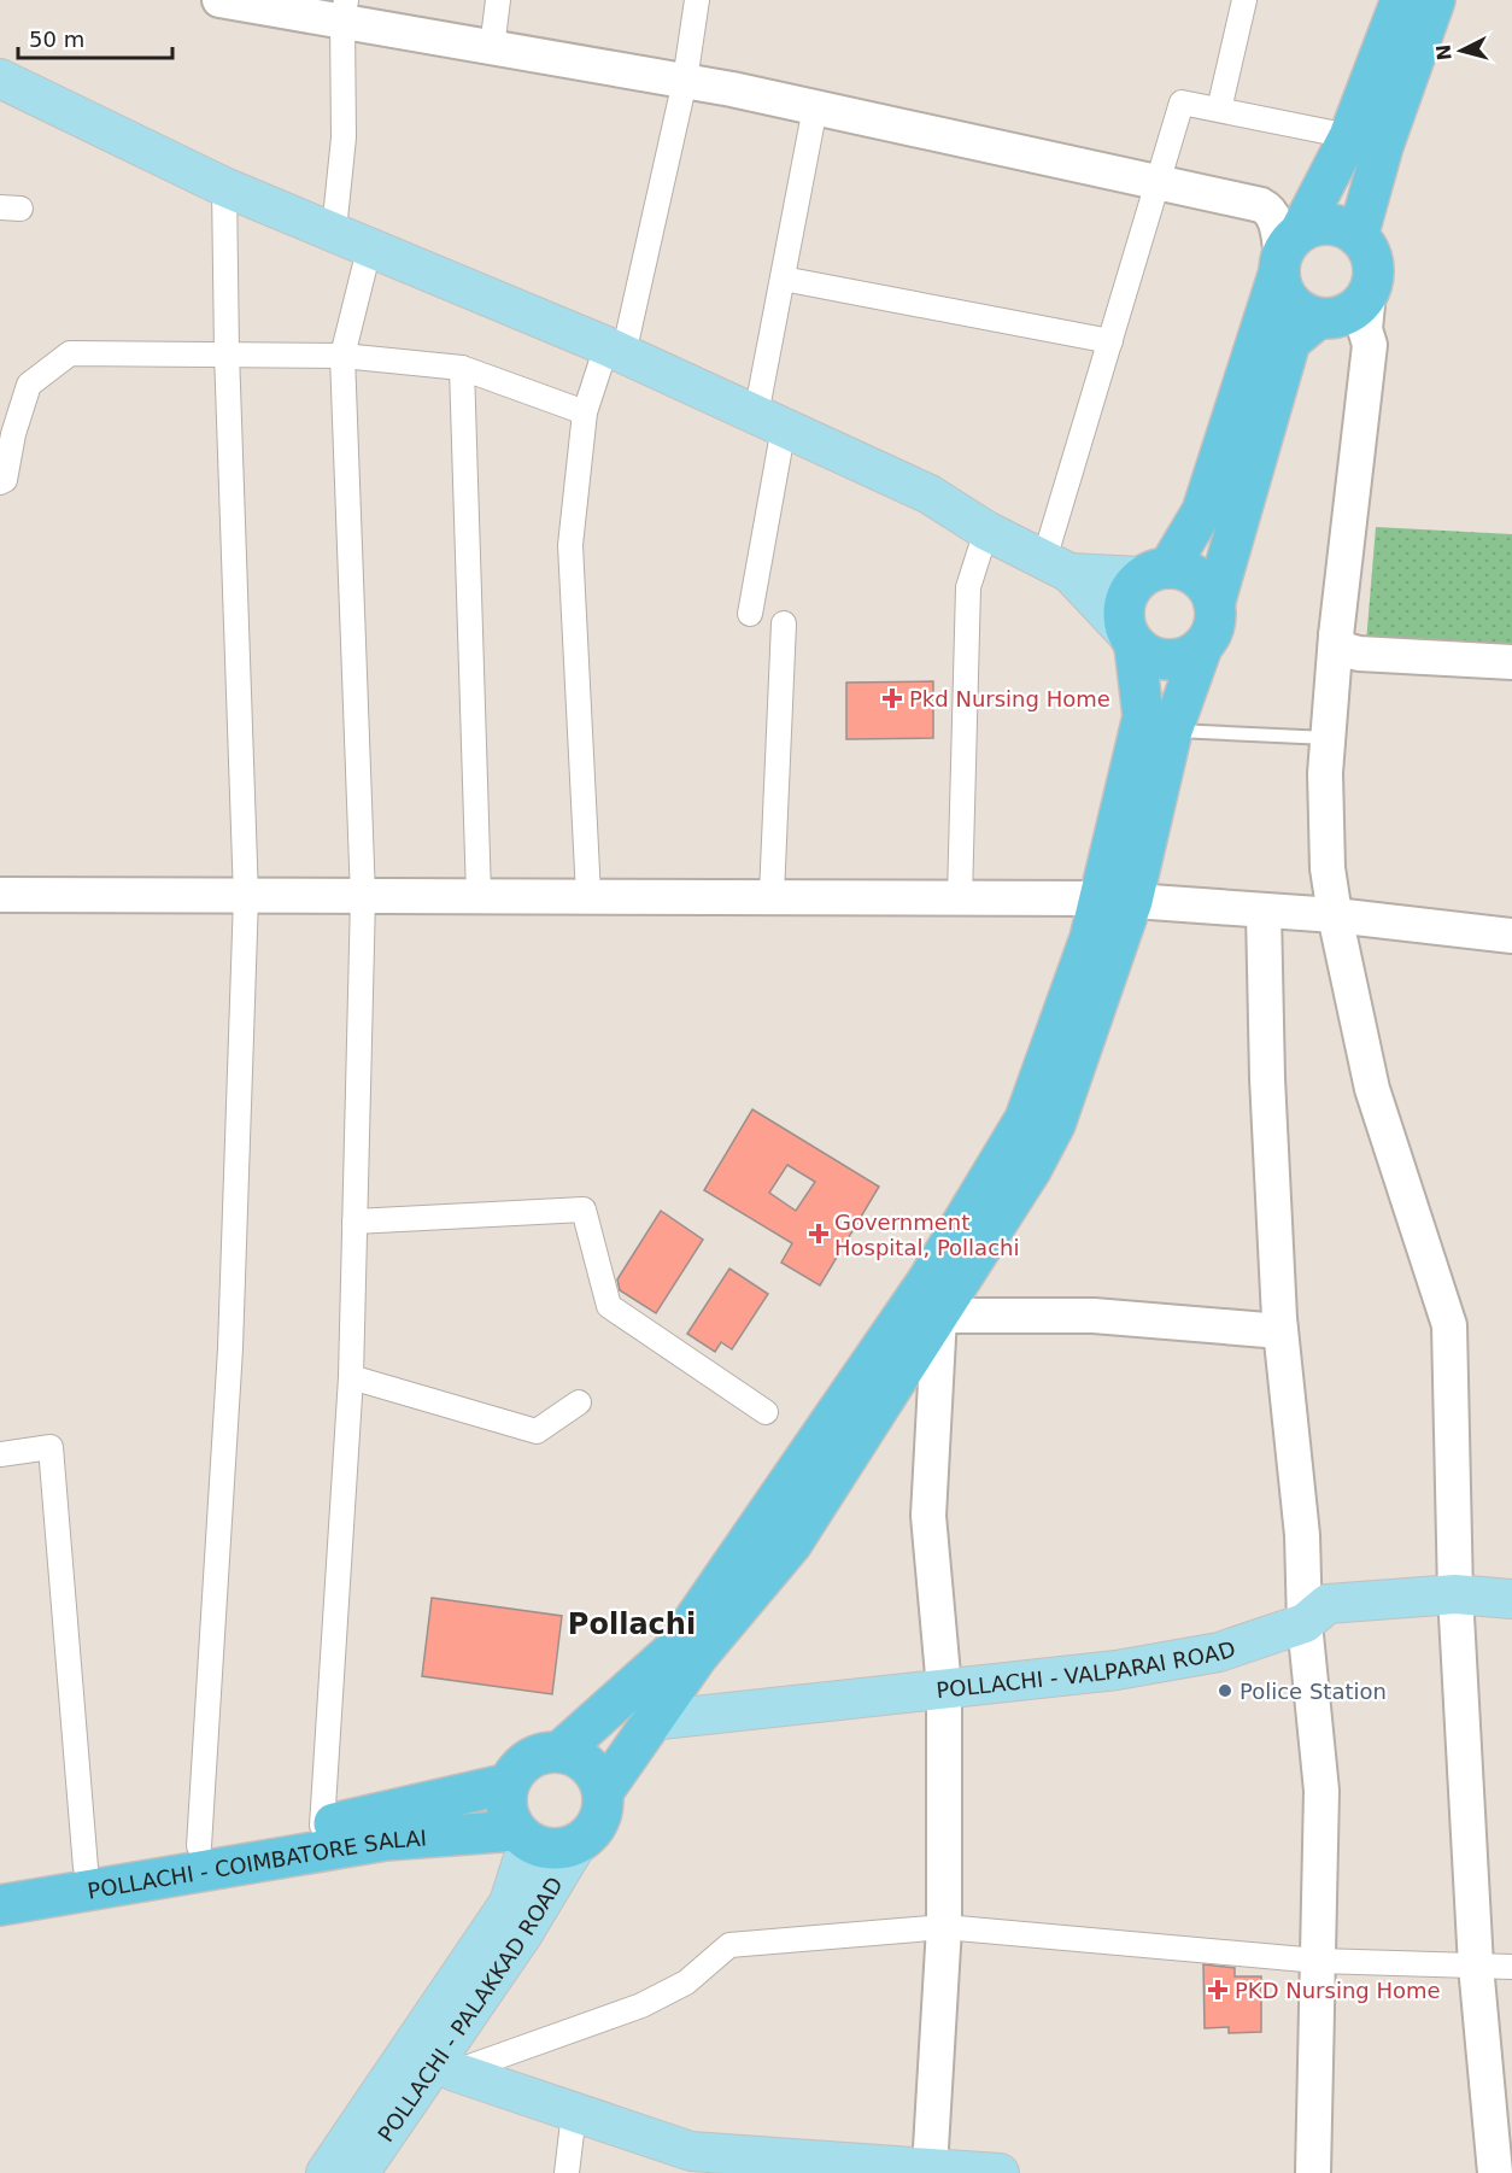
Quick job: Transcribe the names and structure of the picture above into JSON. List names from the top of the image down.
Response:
{
  "streets": {
    "highway": ["POLLACHI - COIMBATORE SALAI"],
    "main road": ["POLLACHI - VALPARAI ROAD", "POLLACHI - PALAKKAD ROAD"]
  },
  "crossings": [
    ["POLLACHI - COIMBATORE SALAI", "POLLACHI - PALAKKAD ROAD"]
  ],
  "districts": ["Pollachi"],
  "places": {
    "health": ["Pkd Nursing Home", "Government Hospital, Pollachi", "PKD Nursing Home"],
    "other": ["Police Station"]
  },
  "scale_bar": "50 m",
  "north": "left"
}
